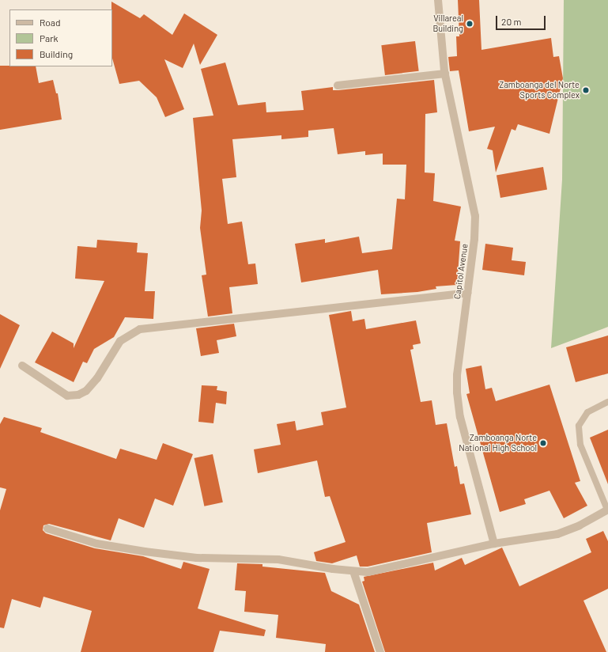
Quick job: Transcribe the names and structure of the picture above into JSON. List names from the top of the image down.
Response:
{
  "streets": {
    "street": ["Capitol Avenue"]
  },
  "places": ["Villareal Building", "Zamboanga del Norte Sports Complex", "Zamboanga Norte National High School"],
  "legend": ["Road", "Park", "Building"],
  "scale_bar": "20 m"
}
